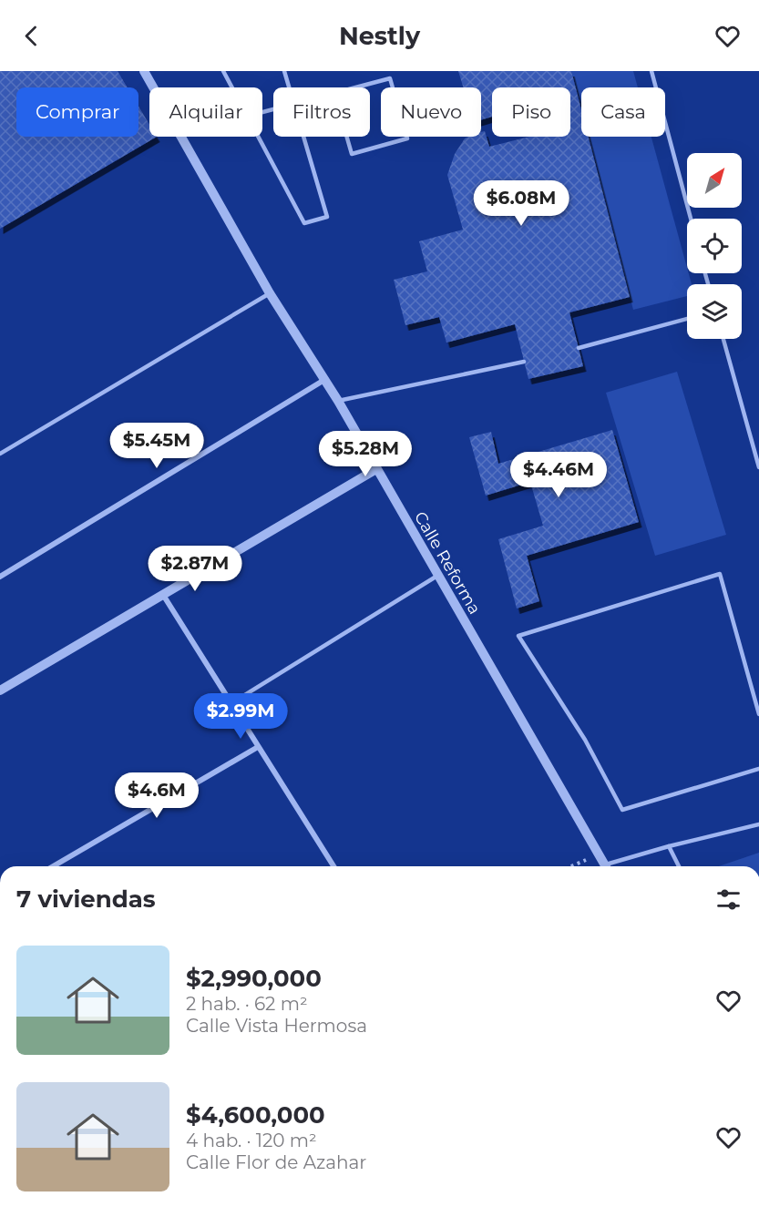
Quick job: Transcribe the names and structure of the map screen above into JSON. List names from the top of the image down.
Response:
{
  "streets": {
    "street": ["Calle Reforma"]
  },
  "north": "top right",
  "page": {
    "header": "Nestly",
    "chip": [
      "Comprar",
      "Alquilar",
      "Filtros",
      "Nuevo",
      "Piso",
      "Casa"
    ],
    "price": [
      "$6.08M",
      "$5.45M",
      "$5.28M",
      "$4.46M",
      "$2.87M",
      "$2.99M",
      "$4.6M"
    ],
    "heading": "7 viviendas",
    "list": [
      {
        "name": "$2,990,000",
        "note": "2 hab. · 62 m² · Calle Vista Hermosa"
      },
      {
        "name": "$4,600,000",
        "note": "4 hab. · 120 m² · Calle Flor de Azahar"
      }
    ]
  }
}
